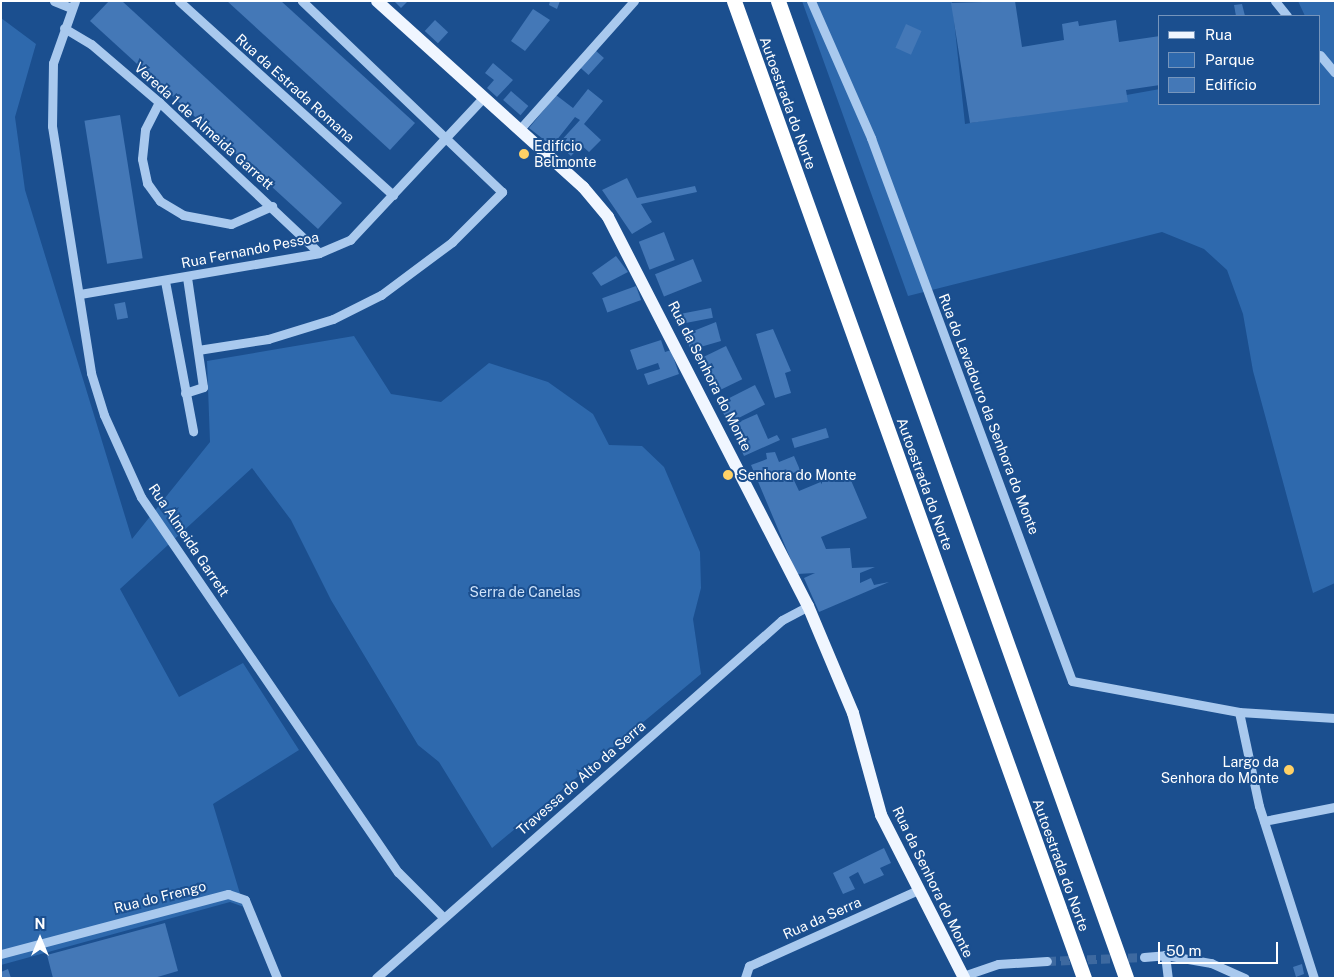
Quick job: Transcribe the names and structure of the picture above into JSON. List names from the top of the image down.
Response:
{
  "streets": {
    "highway": ["Autoestrada do Norte"],
    "main road": ["Rua da Senhora do Monte"],
    "street": [
      "Rua da Estrada Romana",
      "Vereda 1 de Almeida Garrett",
      "Rua Fernando Pessoa",
      "Rua do Lavadouro da Senhora do Monte",
      "Rua Almeida Garrett",
      "Travessa do Alto da Serra",
      "Rua do Frengo",
      "Rua da Serra"
    ]
  },
  "crossings": [
    ["Rua da Estrada Romana", "Rua Fernando Pessoa"],
    ["Vereda 1 de Almeida Garrett", "Rua Fernando Pessoa"],
    ["Vereda 1 de Almeida Garrett", "Rua Almeida Garrett"],
    ["Rua Fernando Pessoa", "Rua da Senhora do Monte"],
    ["Rua Fernando Pessoa", "Rua Almeida Garrett"],
    ["Rua da Senhora do Monte", "Travessa do Alto da Serra"],
    ["Rua da Senhora do Monte", "Rua da Serra"],
    ["Rua Almeida Garrett", "Travessa do Alto da Serra"]
  ],
  "parks": ["Serra de Canelas"],
  "places": ["Edifício Belmonte", "Senhora do Monte", "Largo da Senhora do Monte"],
  "legend": ["Rua", "Parque", "Edifício"],
  "scale_bar": "50 m",
  "north": "top"
}
